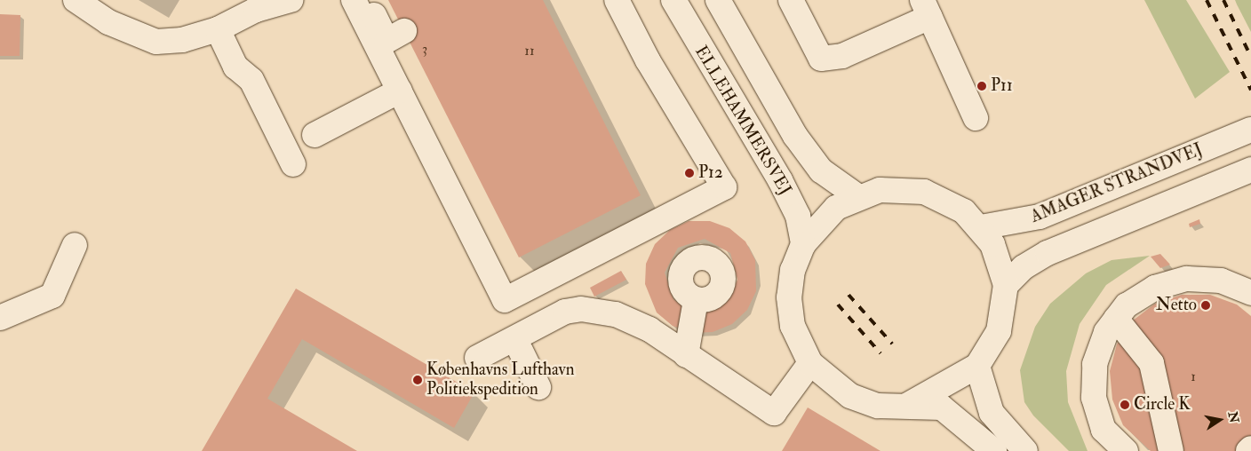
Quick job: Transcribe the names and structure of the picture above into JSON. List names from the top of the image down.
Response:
{
  "streets": {
    "street": ["ELLEHAMMERSVEJ", "AMAGER STRANDVEJ"]
  },
  "places": [
    "P11",
    "P12",
    "Netto",
    "Københavns Lufthavn Politiekspedition",
    "Circle K"
  ],
  "house_numbers": ["3", "11", "1"],
  "north": "right"
}
